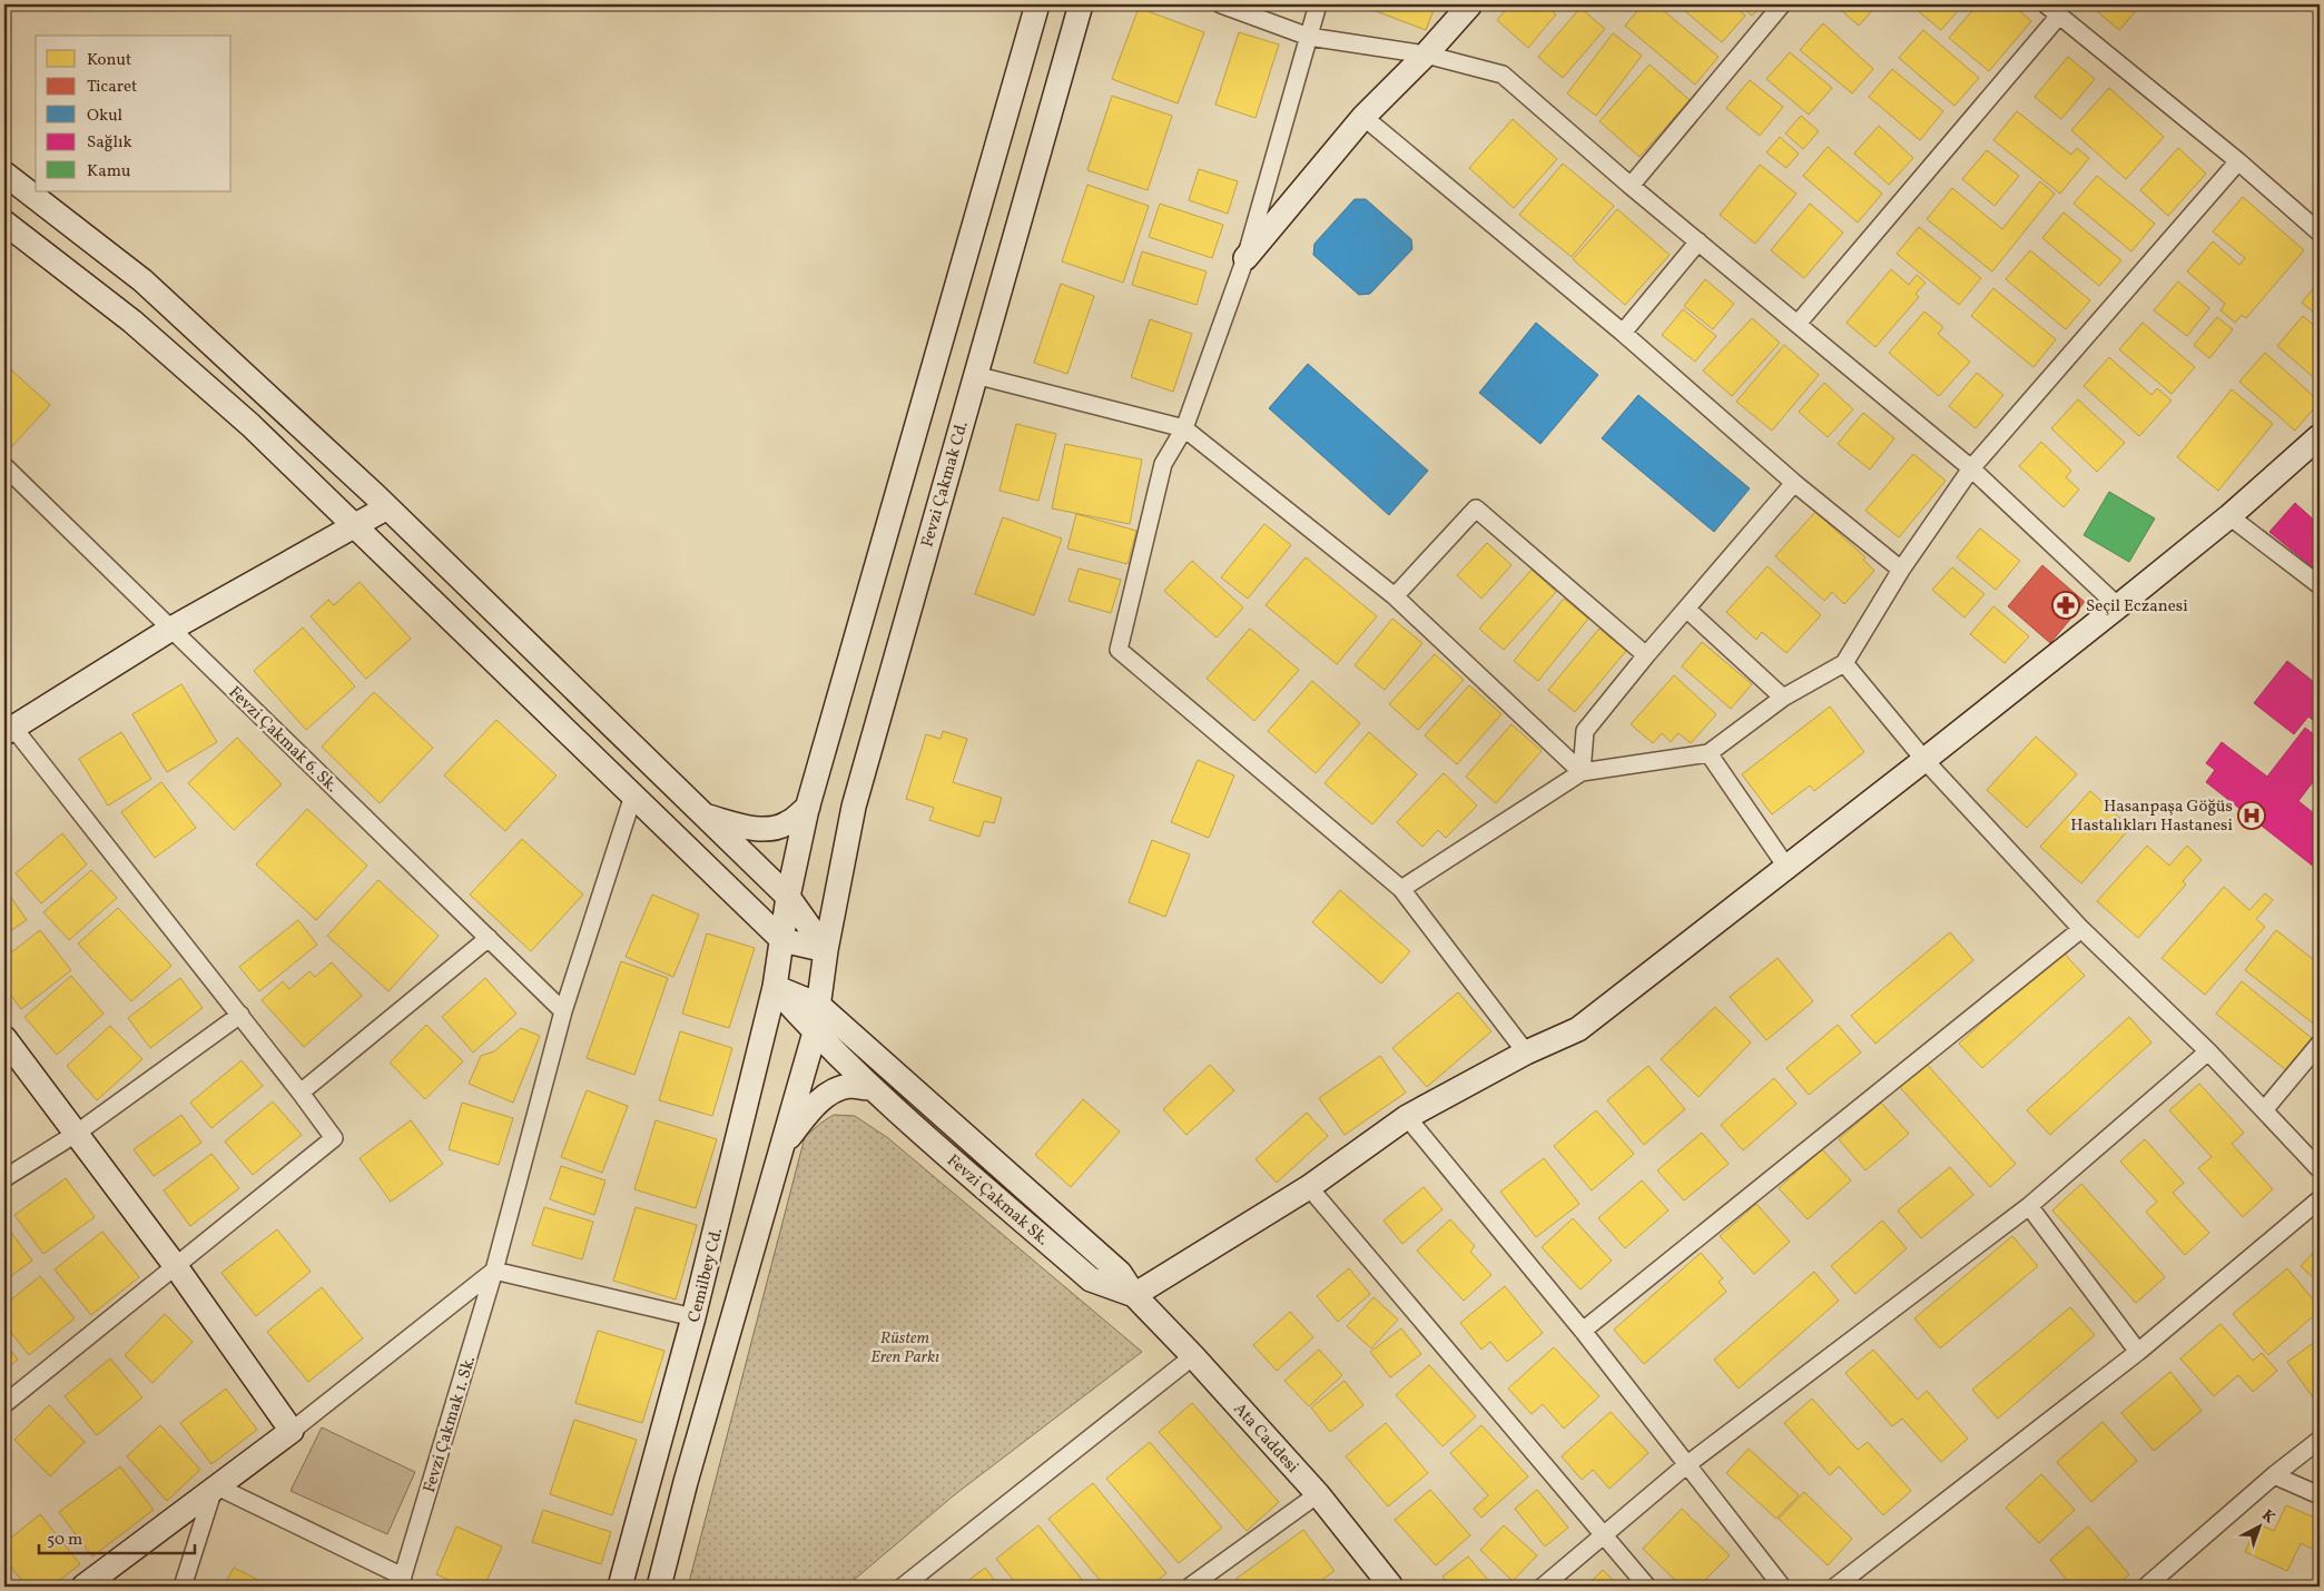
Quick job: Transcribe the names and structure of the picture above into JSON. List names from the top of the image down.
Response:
{
  "streets": {
    "street": [
      "Fevzi Çakmak Cd.",
      "Fevzi Çakmak 6. Sk.",
      "Fevzi Çakmak Sk.",
      "Cemilbey Cd.",
      "Fevzi Çakmak 1. Sk.",
      "Ata Caddesi"
    ]
  },
  "crossings": [
    ["Fevzi Çakmak 6. Sk.", "Fevzi Çakmak 1. Sk."],
    ["Fevzi Çakmak Sk.", "Cemilbey Cd."],
    ["Fevzi Çakmak Sk.", "Ata Caddesi"]
  ],
  "parks": ["Rüstem Eren Parkı"],
  "places": {
    "pharmacy": ["Seçil Eczanesi"],
    "hospital": ["Hasanpaşa Göğüs Hastalıkları Hastanesi"]
  },
  "legend": [
    "Konut",
    "Ticaret",
    "Okul",
    "Sağlık",
    "Kamu"
  ],
  "scale_bar": "50 m",
  "north": "top right"
}
